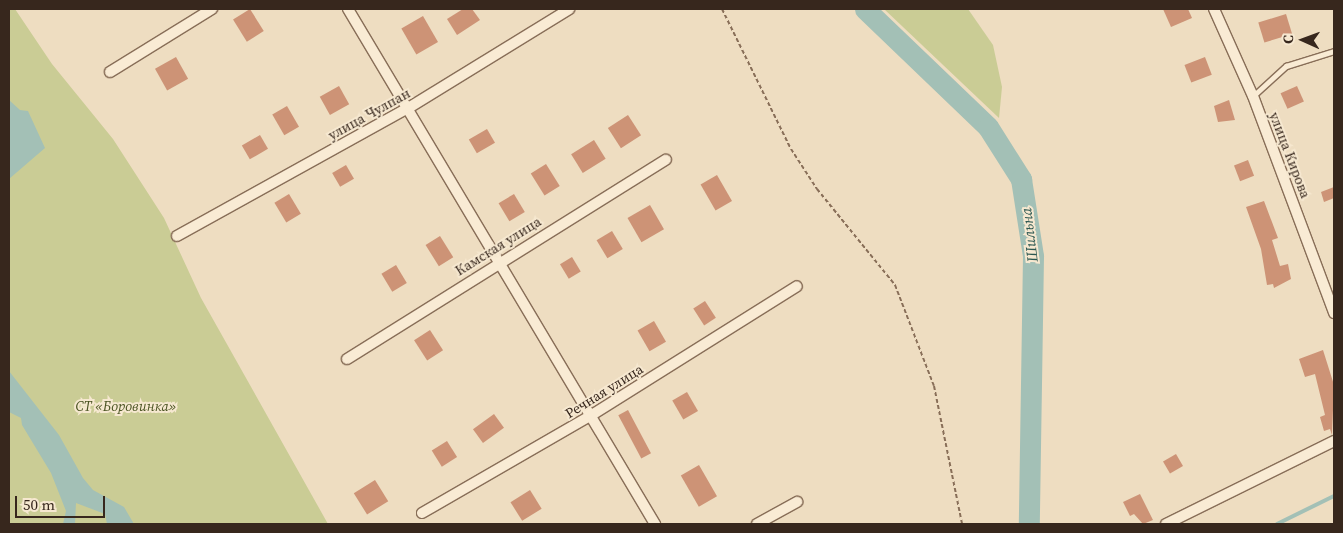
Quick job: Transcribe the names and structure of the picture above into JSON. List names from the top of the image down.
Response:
{
  "streets": {
    "street": [
      "улица Чулпан",
      "улица Кирова",
      "Камская улица",
      "Речная улица"
    ]
  },
  "water": ["Шильна"],
  "parks": ["СТ «Боровинка»"],
  "scale_bar": "50 m",
  "north": "left"
}
